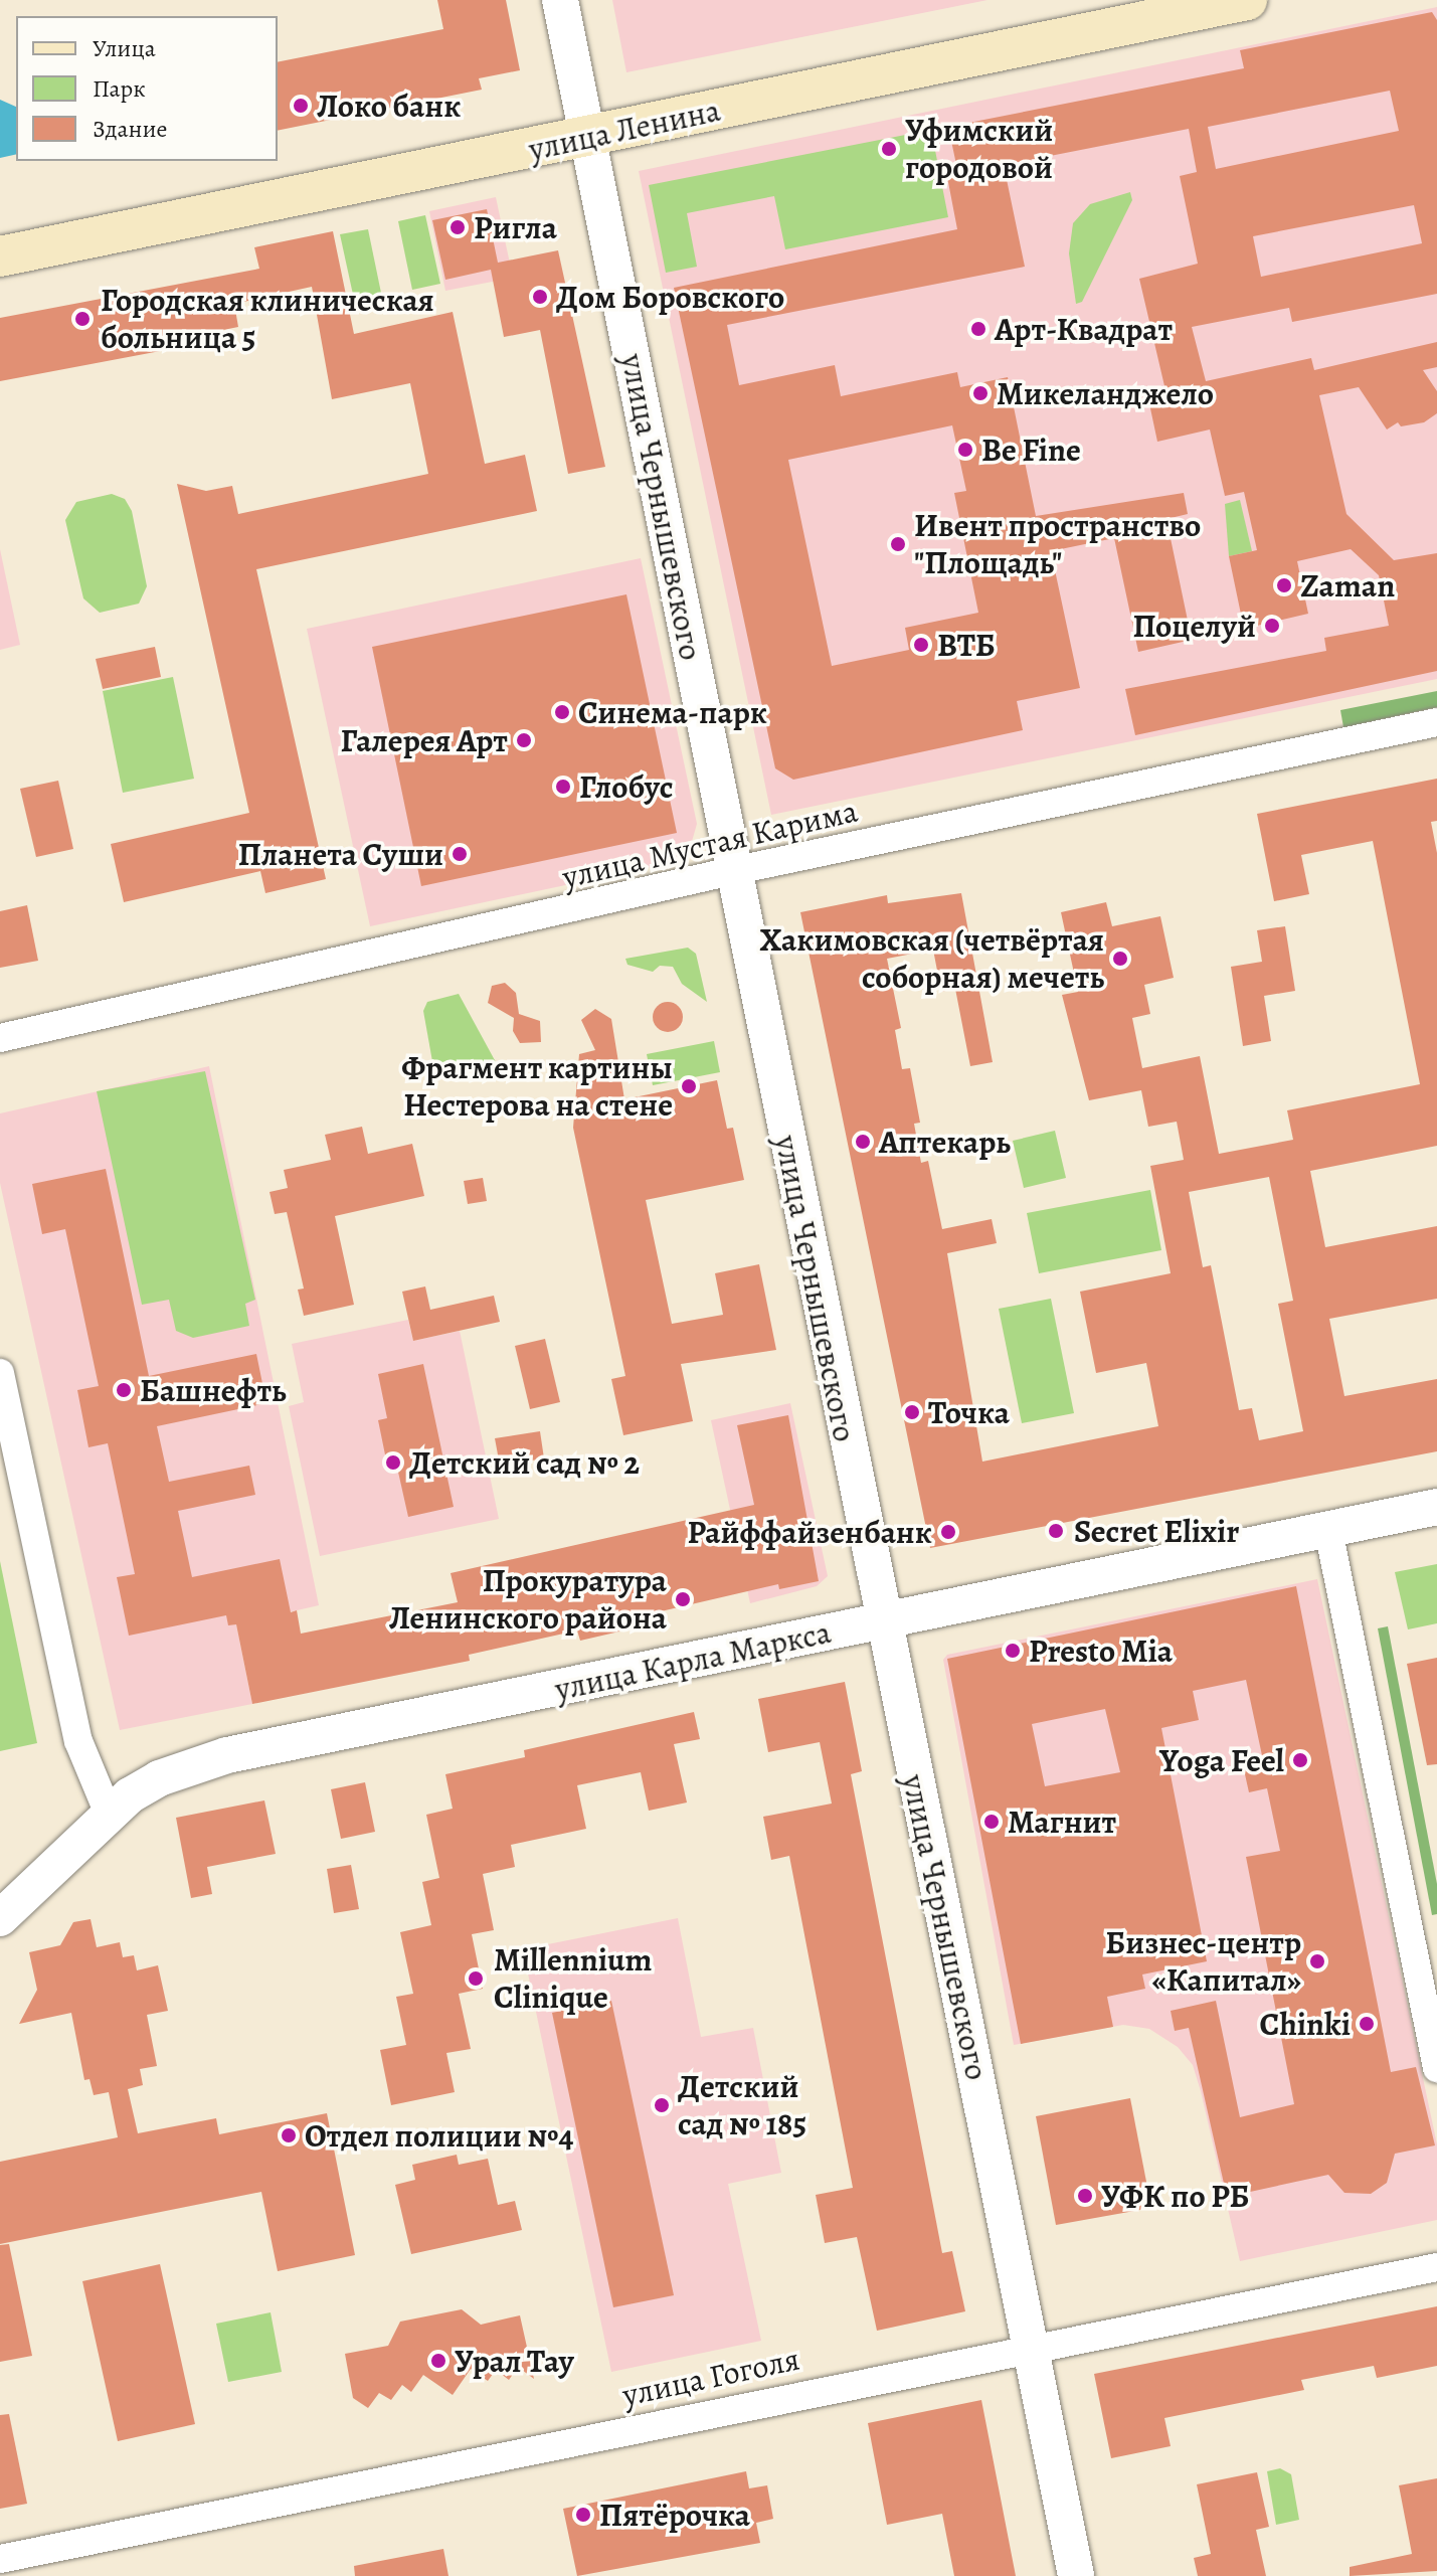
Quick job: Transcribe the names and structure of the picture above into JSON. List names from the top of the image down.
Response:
{
  "streets": {
    "main road": ["улица Ленина"],
    "street": [
      "улица Чернышевского",
      "улица Мустая Карима",
      "улица Карла Маркса",
      "улица Гоголя"
    ]
  },
  "crossings": [
    ["улица Ленина", "улица Чернышевского"],
    ["улица Чернышевского", "улица Мустая Карима"],
    ["улица Чернышевского", "улица Карла Маркса"],
    ["улица Чернышевского", "улица Гоголя"]
  ],
  "places": [
    "Локо банк",
    "Уфимский городовой",
    "Ригла",
    "Дом Боровского",
    "Городская клиническая больница 5",
    "Арт-Квадрат",
    "Микеланджело",
    "Be Fine",
    "Ивент пространство \"Площадь\"",
    "Zaman",
    "Поцелуй",
    "ВТБ",
    "Синема-парк",
    "Галерея Арт",
    "Глобус",
    "Планета Суши",
    "Хакимовская (четвёртая соборная) мечеть",
    "Фрагмент картины Нестерова на стене",
    "Аптекарь",
    "Башнефть",
    "Точка",
    "Детский сад № 2",
    "Secret Elixir",
    "Райффайзенбанк",
    "Прокуратура Ленинского района",
    "Presto Mia",
    "Yoga Feel",
    "Магнит",
    "Бизнес-центр «Капитал»",
    "Millennium Clinique",
    "Chinki",
    "Детский сад № 185",
    "Отдел полиции №4",
    "УФК по РБ",
    "Урал Тау",
    "Пятёрочка"
  ],
  "legend": ["Улица", "Парк", "Здание"]
}
